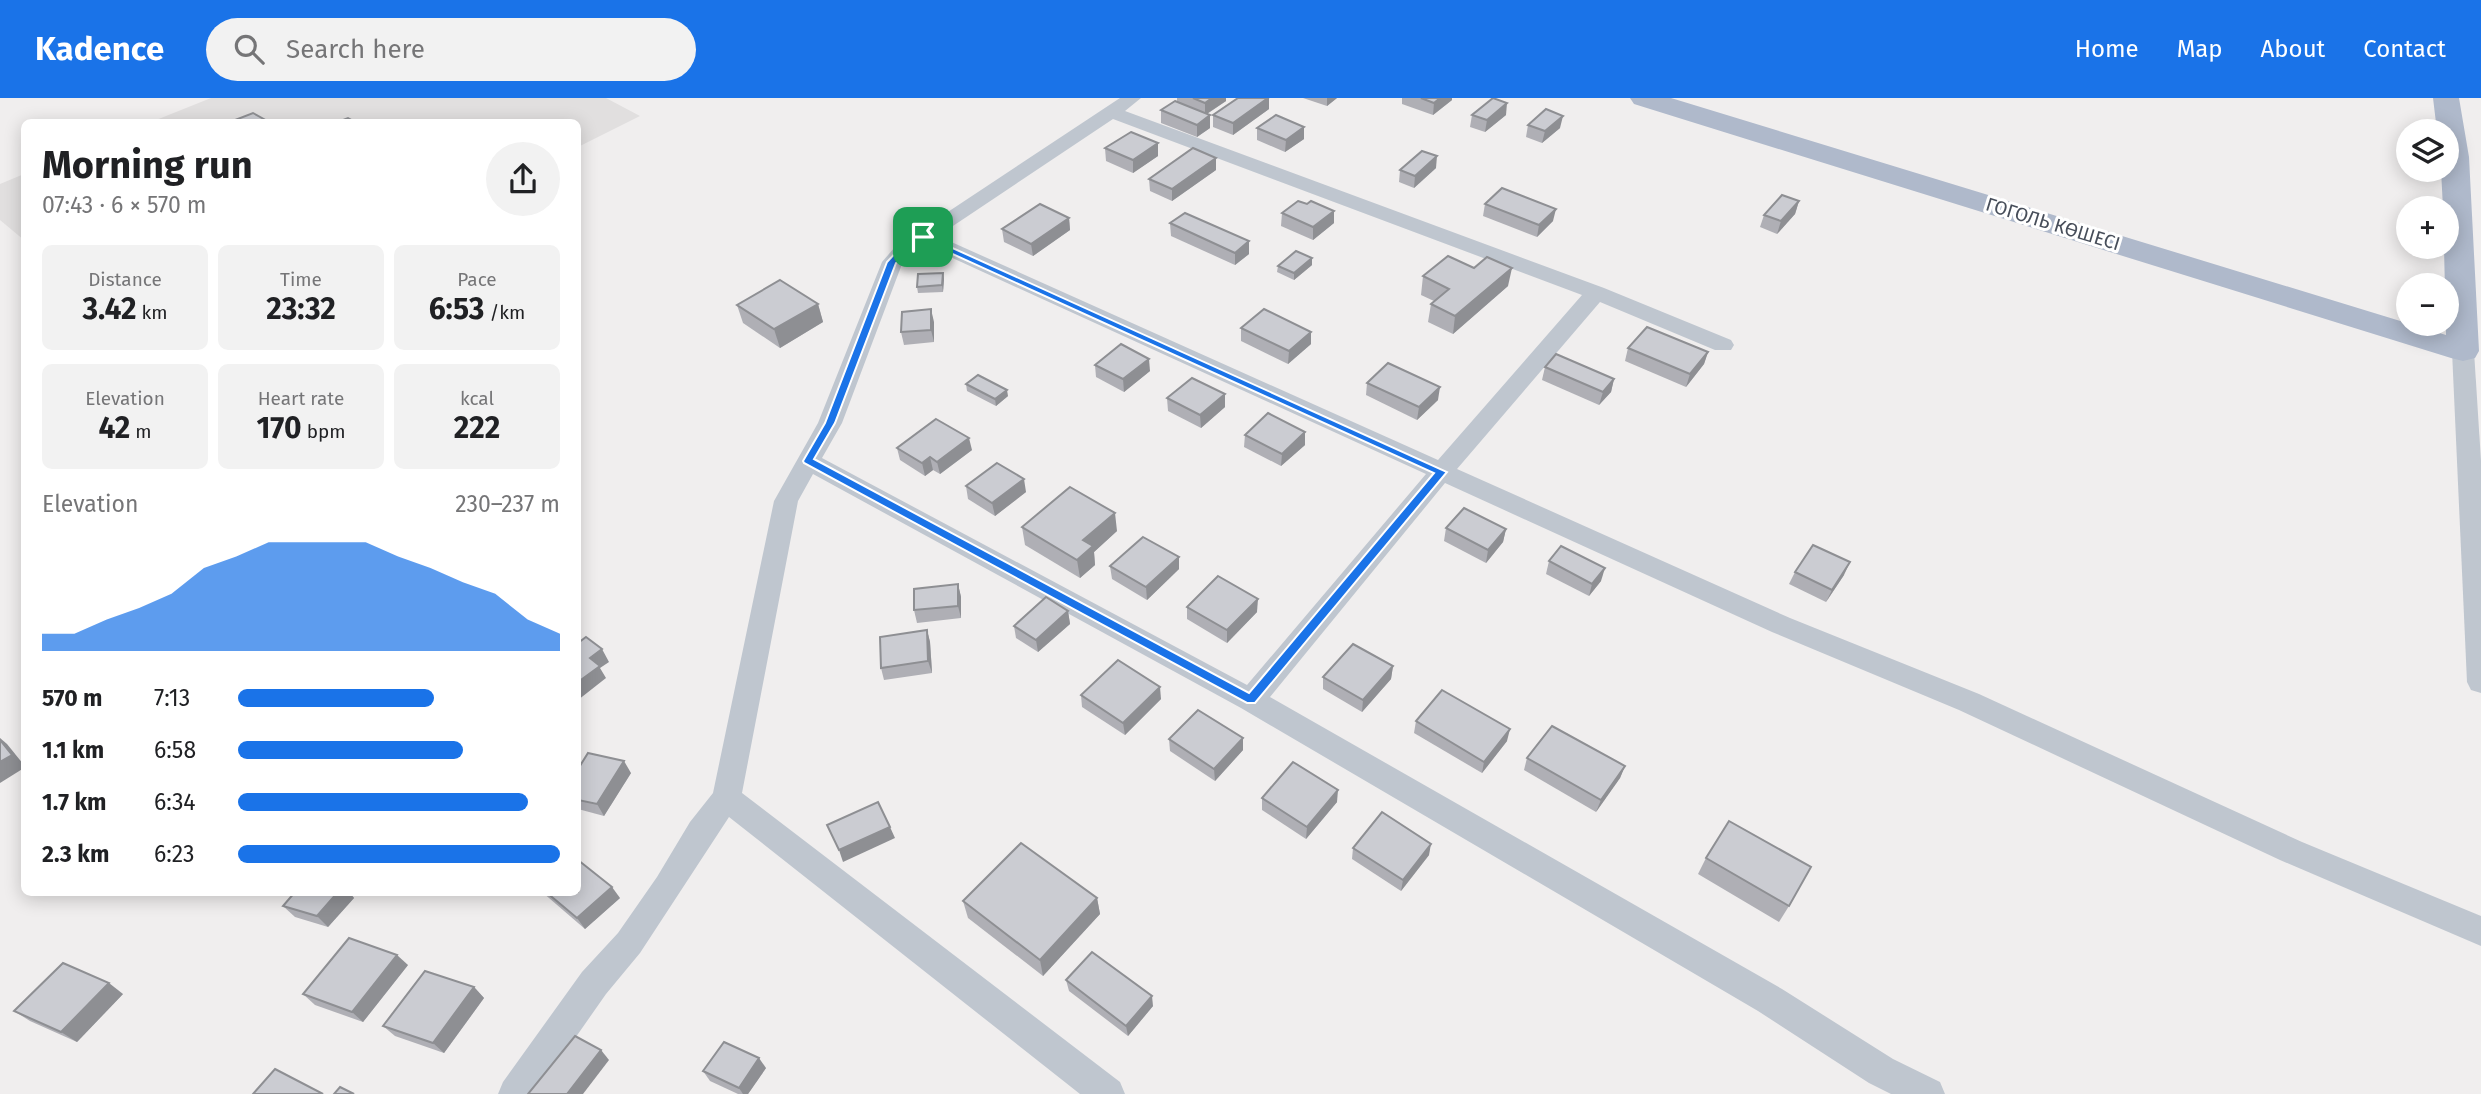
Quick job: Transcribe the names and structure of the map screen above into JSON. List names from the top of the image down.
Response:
{
  "streets": {
    "main road": ["ГОГОЛЬ КӨШЕСІ"]
  },
  "page": {
    "header": "Kadence",
    "search": "Search here",
    "nav": [
      "Home",
      "Map",
      "About",
      "Contact"
    ],
    "map_buttons": ["+", "−"],
    "heading": ["Morning run", "07:43 · 6 × 570 m"],
    "stats": [
      ["Distance", "3.42 km"],
      ["Time", "23:32"],
      ["Pace", "6:53 /km"],
      ["Elevation", "42 m"],
      ["Heart rate", "170 bpm"],
      ["kcal", "222"]
    ],
    "chart": ["Elevation", "230–237 m"],
    "list": [
      {
        "name": "570 m",
        "note": "7:13"
      },
      {
        "name": "1.1 km",
        "note": "6:58"
      },
      {
        "name": "1.7 km",
        "note": "6:34"
      },
      {
        "name": "2.3 km",
        "note": "6:23"
      }
    ]
  }
}
